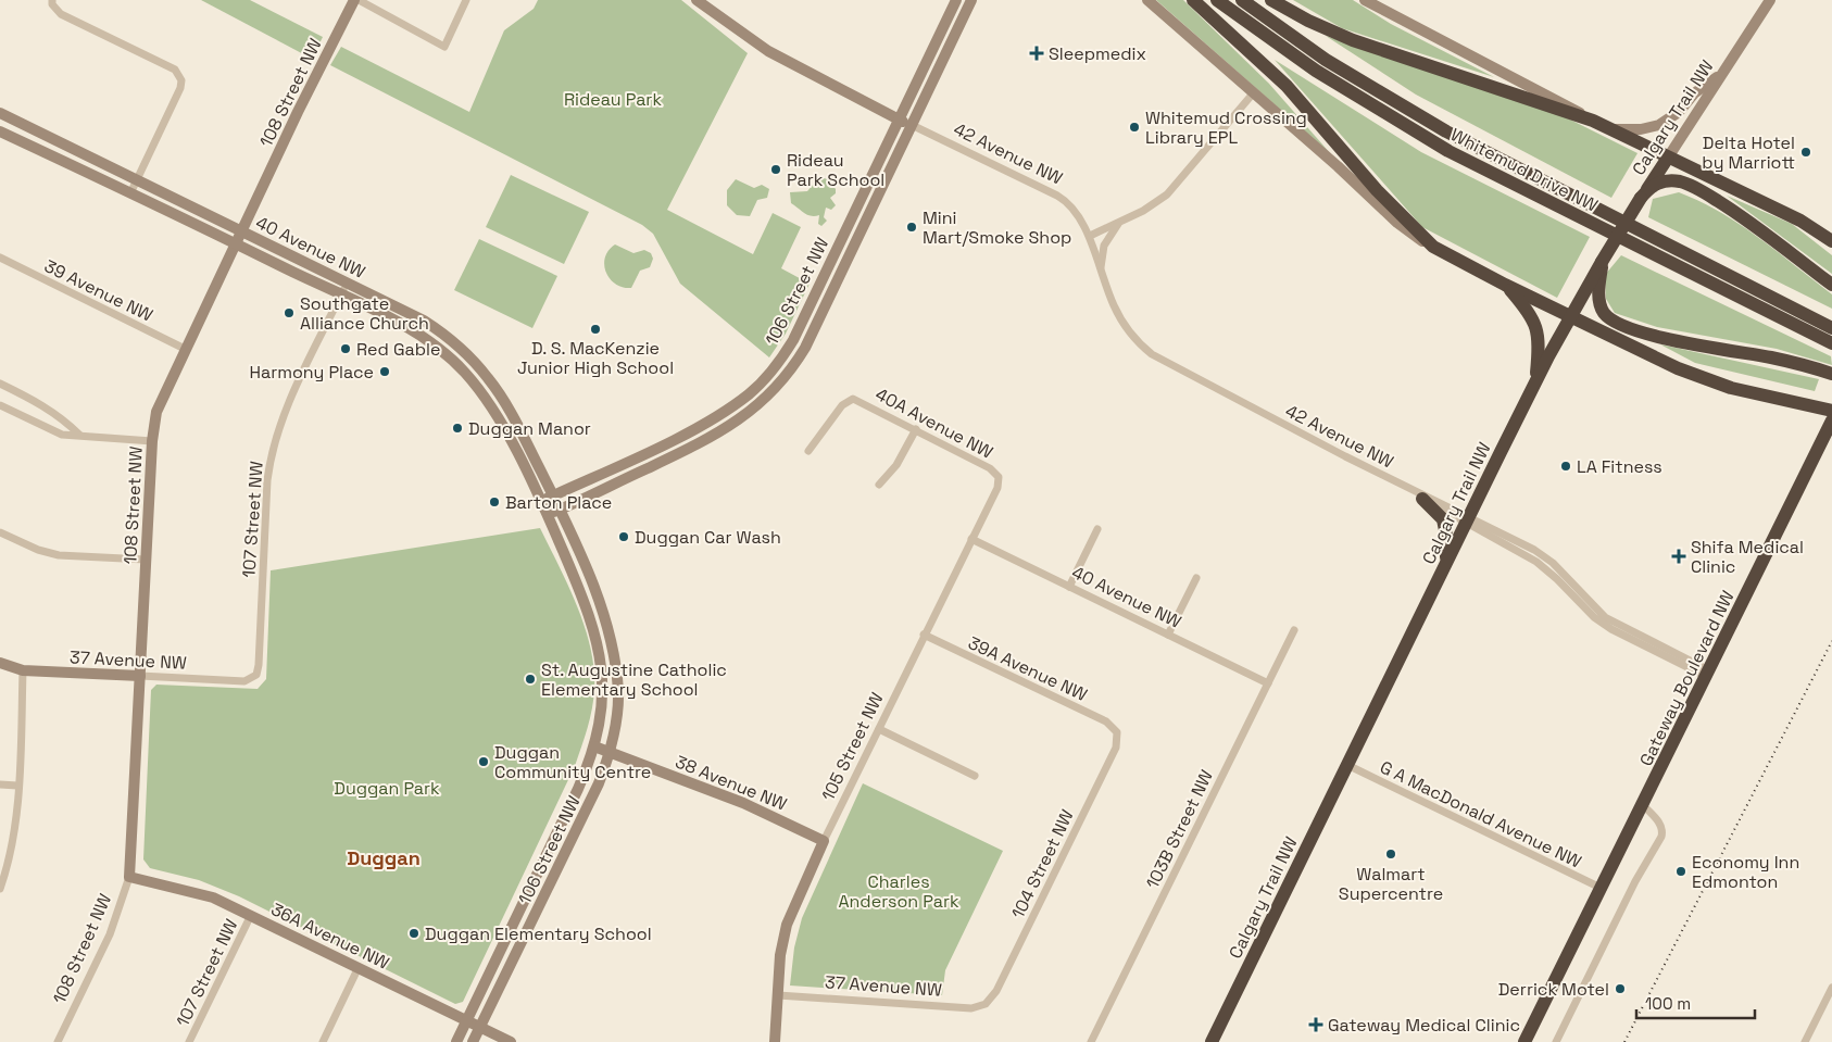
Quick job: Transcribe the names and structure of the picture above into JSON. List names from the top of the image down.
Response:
{
  "streets": {
    "highway": ["Calgary Trail NW", "Whitemud Drive NW", "Gateway Boulevard NW"],
    "street": [
      "108 Street NW",
      "42 Avenue NW",
      "40 Avenue NW",
      "39 Avenue NW",
      "106 Street NW",
      "40A Avenue NW",
      "107 Street NW",
      "37 Avenue NW",
      "39A Avenue NW",
      "105 Street NW",
      "38 Avenue NW",
      "G A MacDonald Avenue NW",
      "103B Street NW",
      "104 Street NW",
      "36A Avenue NW"
    ]
  },
  "crossings": [
    ["108 Street NW", "40 Avenue NW"],
    ["108 Street NW", "39 Avenue NW"],
    ["108 Street NW", "37 Avenue NW"],
    ["108 Street NW", "36A Avenue NW"],
    ["Calgary Trail NW", "42 Avenue NW"],
    ["Calgary Trail NW", "G A MacDonald Avenue NW"],
    ["42 Avenue NW", "106 Street NW"],
    ["42 Avenue NW", "Gateway Boulevard NW"],
    ["40 Avenue NW", "106 Street NW"],
    ["40 Avenue NW", "107 Street NW"],
    ["40 Avenue NW", "105 Street NW"],
    ["40 Avenue NW", "103B Street NW"],
    ["106 Street NW", "38 Avenue NW"],
    ["106 Street NW", "36A Avenue NW"],
    ["40A Avenue NW", "105 Street NW"],
    ["107 Street NW", "37 Avenue NW"],
    ["107 Street NW", "36A Avenue NW"],
    ["37 Avenue NW", "105 Street NW"],
    ["37 Avenue NW", "104 Street NW"],
    ["39A Avenue NW", "105 Street NW"],
    ["39A Avenue NW", "104 Street NW"],
    ["Gateway Boulevard NW", "G A MacDonald Avenue NW"],
    ["105 Street NW", "38 Avenue NW"]
  ],
  "districts": ["Duggan"],
  "parks": ["Rideau Park", "Duggan Park", "Charles Anderson Park"],
  "places": {
    "health": ["Sleepmedix", "Shifa Medical Clinic", "Gateway Medical Clinic"],
    "other": [
      "Whitemud Crossing Library EPL",
      "Delta Hotel by Marriott",
      "Rideau Park School",
      "Mini Mart/Smoke Shop",
      "Southgate Alliance Church",
      "D. S. MacKenzie Junior High School",
      "Red Gable",
      "Harmony Place",
      "Duggan Manor",
      "LA Fitness",
      "Barton Place",
      "Duggan Car Wash",
      "St. Augustine Catholic Elementary School",
      "Duggan Community Centre",
      "Walmart Supercentre",
      "Economy Inn Edmonton",
      "Duggan Elementary School",
      "Derrick Motel"
    ]
  },
  "scale_bar": "100 m"
}
